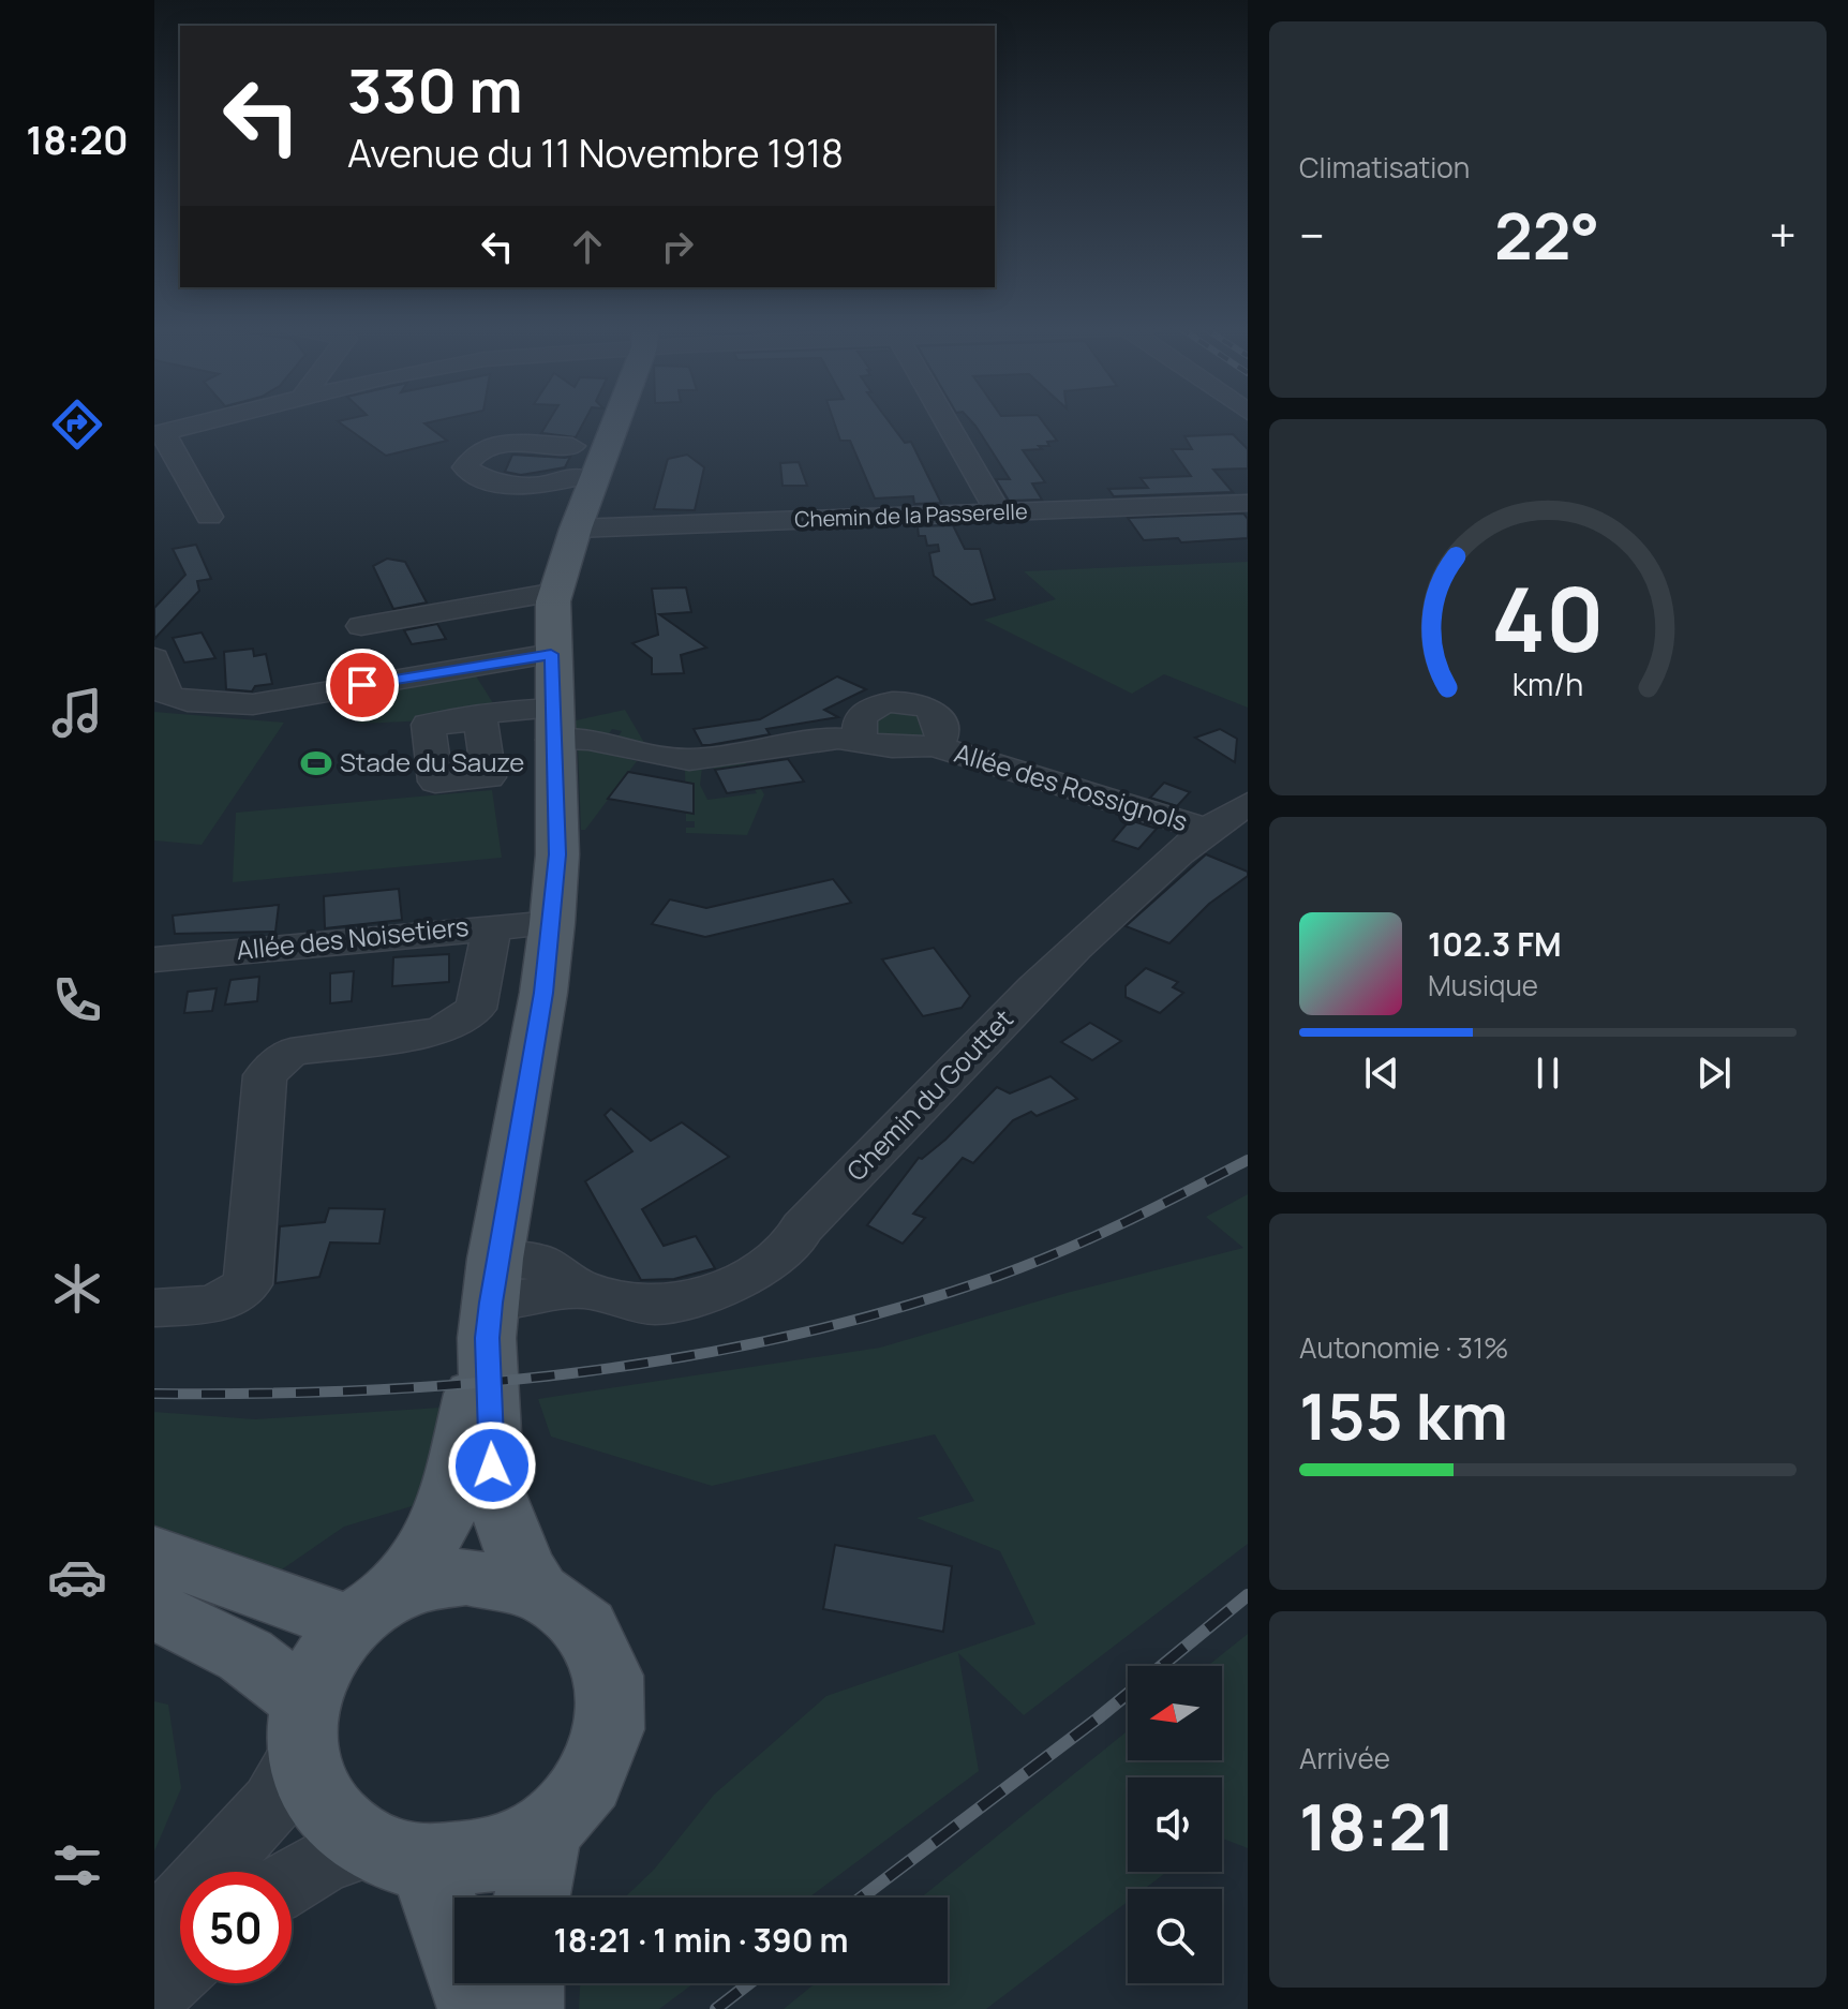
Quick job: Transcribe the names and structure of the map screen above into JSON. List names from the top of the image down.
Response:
{
  "streets": {
    "street": [
      "Chemin de la Passerelle",
      "Allée des Rossignols",
      "Allée des Noisetiers",
      "Chemin du Gouttet"
    ]
  },
  "crossings": [
    ["Allée des Rossignols", "Chemin du Gouttet"]
  ],
  "places": {
    "sports": ["Stade du Sauze"]
  },
  "north": "left",
  "page": {
    "tabs": "18:20",
    "tile": [
      "Climatisation",
      ["Autonomie · 31%", "155 km"],
      ["Arrivée", "18:21"]
    ],
    "turn": ["330 m", "Avenue du 11 Novembre 1918"],
    "heat": ["−", "22°", "+"],
    "song": ["102.3 FM", "Musique"],
    "limit": "50",
    "trip": "18:21 · 1 min · 390 m",
    "gauge": ["40", "km/h"]
  }
}
